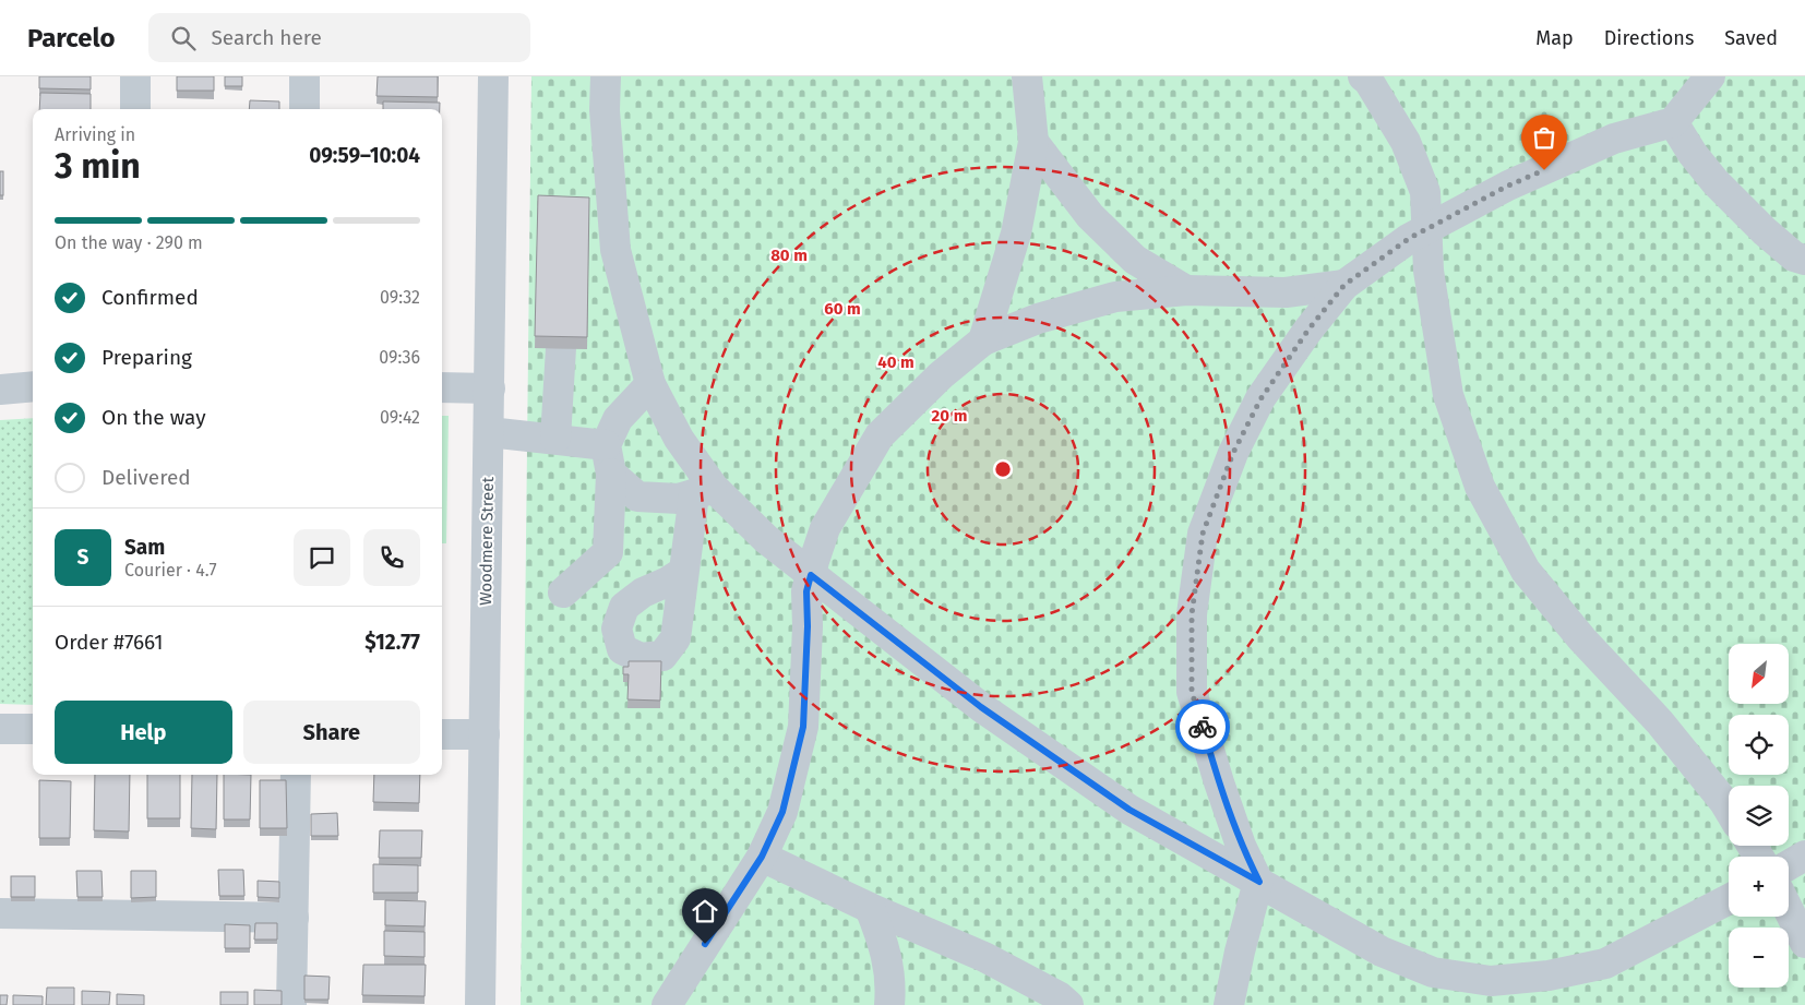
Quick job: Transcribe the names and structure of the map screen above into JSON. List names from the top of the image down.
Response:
{
  "streets": {
    "street": ["Woodmere Street"]
  },
  "north": "bottom left",
  "page": {
    "header": "Parcelo",
    "search": "Search here",
    "nav": ["Map", "Directions", "Saved"],
    "heading": ["3 min", "Arriving in", "09:59–10:04"],
    "panel": [
      "Sam",
      "Courier · 4.7",
      "Order #7661",
      "$12.77"
    ],
    "bar": "On the way · 290 m",
    "list": [
      ["Confirmed", "09:32"],
      ["Preparing", "09:36"],
      ["On the way", "09:42"],
      "Delivered"
    ],
    "round": "S",
    "map_buttons": ["+", "−"],
    "buttons": ["Help", "Share"]
  },
  "rings": [
    "80 m",
    "60 m",
    "40 m",
    "20 m"
  ]
}
